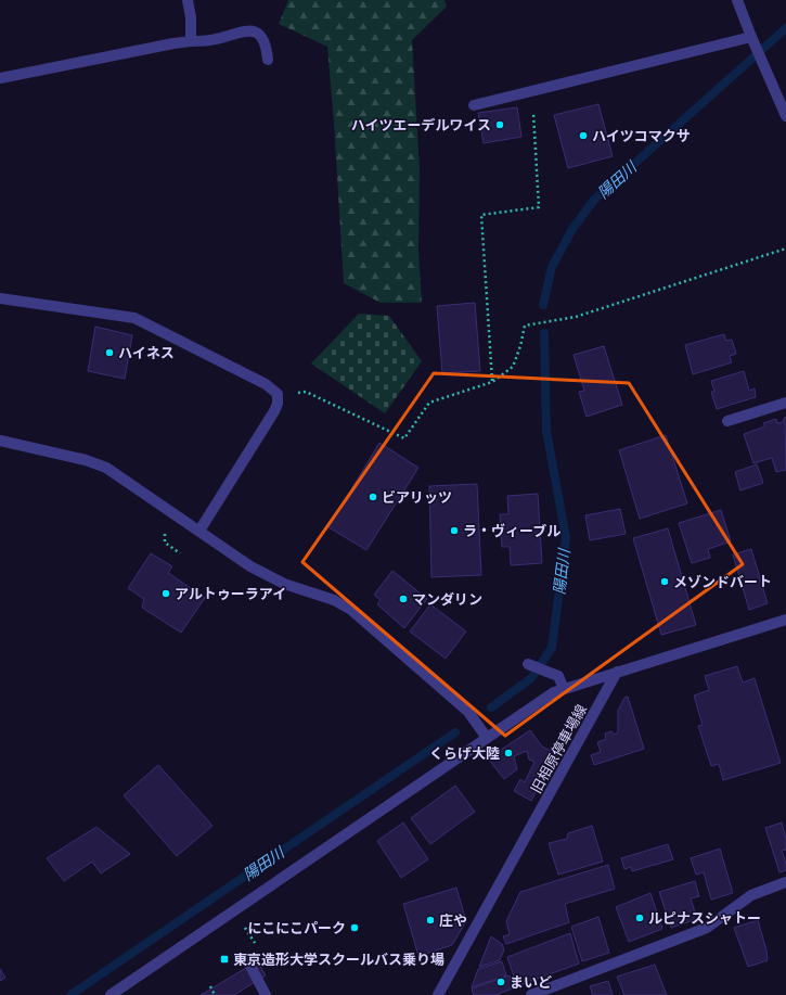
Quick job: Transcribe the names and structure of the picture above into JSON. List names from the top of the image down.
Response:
{
  "streets": {
    "street": ["旧相原停車場線"]
  },
  "water": ["陽田川"],
  "places": {
    "other": [
      "ハイツエーデルワイス",
      "ハイツコマクサ",
      "ハイネス",
      "ビアリッツ",
      "ラ・ヴィーブル",
      "メゾンドバート",
      "アルトゥーラアイ",
      "マンダリン",
      "くらげ大陸",
      "ルピナスシャトー",
      "庄や",
      "にこにこパーク",
      "まいど"
    ],
    "transit": ["東京造形大学スクールバス乗り場"]
  }
}
